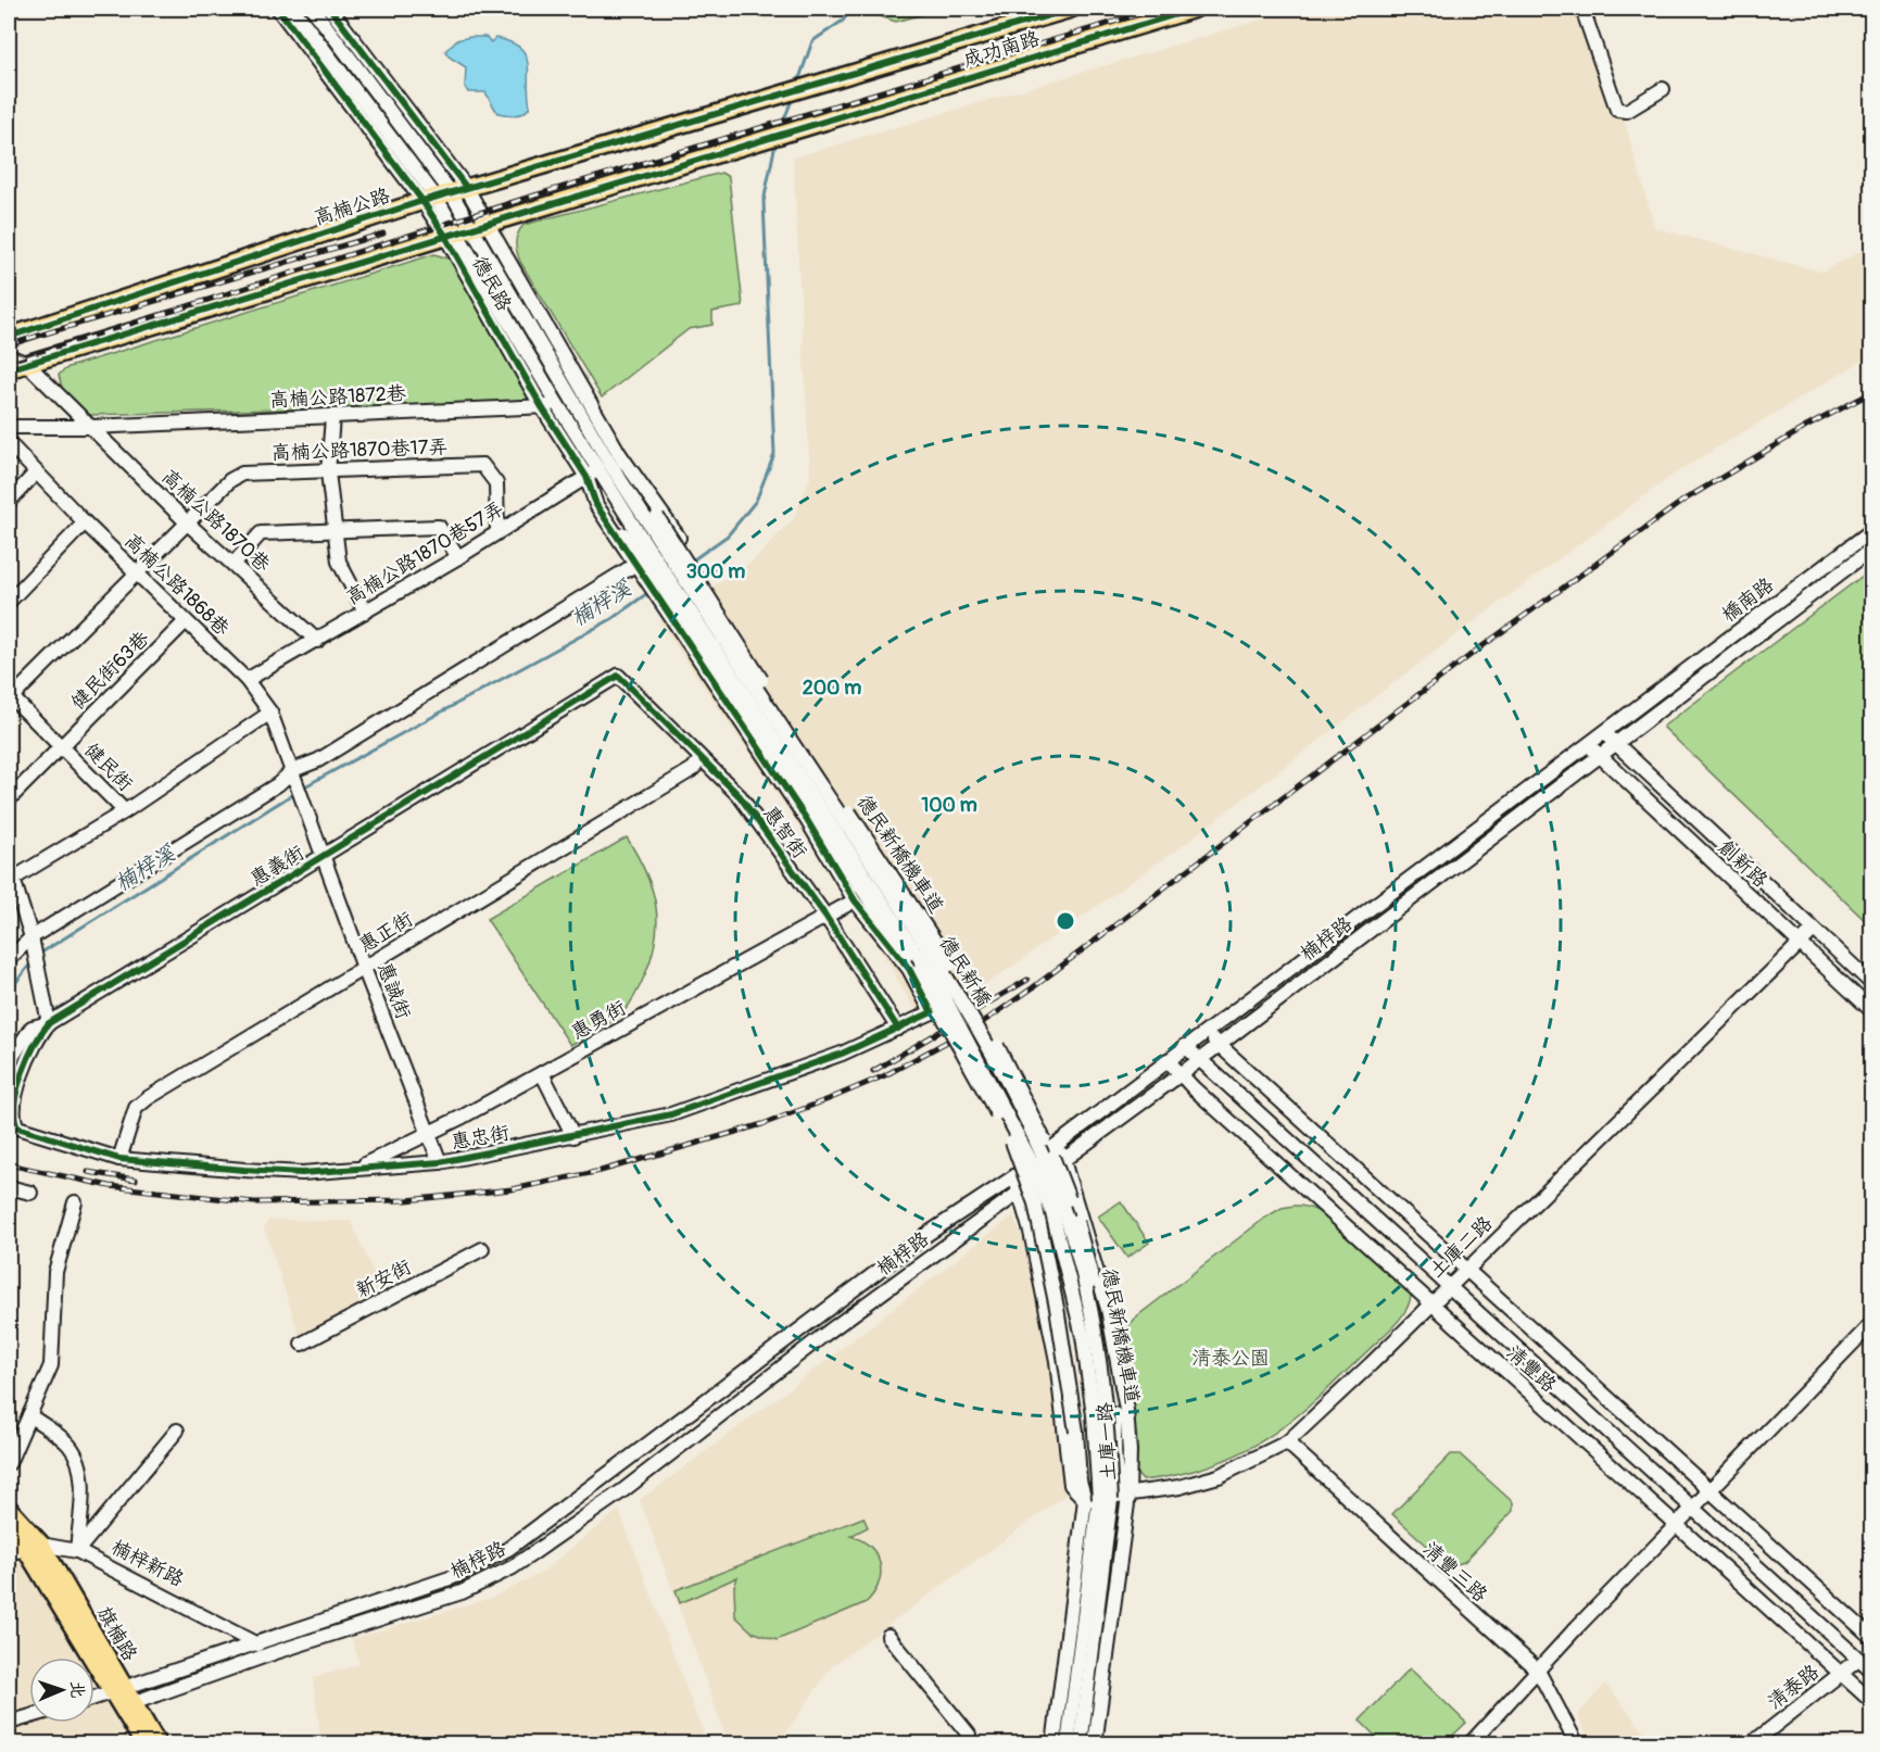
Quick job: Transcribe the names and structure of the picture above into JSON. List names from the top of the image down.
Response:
{
  "streets": {
    "main road": ["成功南路", "高楠公路", "旗楠路"],
    "street": [
      "德民路",
      "高楠公路1872巷",
      "高楠公路1870巷17弄",
      "高楠公路1870巷",
      "高楠公路1870巷57弄",
      "高楠公路1868巷",
      "橋南路",
      "健民街63巷",
      "健民街",
      "惠智街",
      "德民新橋機車道",
      "創新路",
      "惠義街",
      "惠正街",
      "楠梓路",
      "德民新橋",
      "惠誠街",
      "惠勇街",
      "惠忠街",
      "土庫二路",
      "新安街",
      "清豐路",
      "土庫一路",
      "楠梓新路",
      "清豐三路",
      "清泰路"
    ]
  },
  "crossings": [
    ["成功南路", "高楠公路"],
    ["成功南路", "德民路"],
    ["高楠公路", "德民路"],
    ["德民路", "高楠公路1872巷"],
    ["德民路", "高楠公路1870巷57弄"],
    ["德民路", "德民新橋"],
    ["高楠公路1872巷", "高楠公路1870巷"],
    ["高楠公路1870巷17弄", "高楠公路1870巷"],
    ["高楠公路1870巷17弄", "高楠公路1870巷57弄"],
    ["高楠公路1870巷17弄", "高楠公路1868巷"],
    ["高楠公路1870巷17弄", "健民街"],
    ["高楠公路1870巷", "高楠公路1870巷57弄"],
    ["高楠公路1870巷57弄", "高楠公路1868巷"],
    ["高楠公路1868巷", "健民街63巷"],
    ["高楠公路1868巷", "惠誠街"],
    ["橋南路", "楠梓路"],
    ["健民街63巷", "健民街"],
    ["惠智街", "惠義街"],
    ["惠智街", "惠正街"],
    ["惠智街", "惠勇街"],
    ["惠智街", "惠忠街"],
    ["德民新橋機車道", "德民新橋"],
    ["德民新橋機車道", "土庫二路"],
    ["德民新橋機車道", "土庫一路"],
    ["創新路", "楠梓路"],
    ["創新路", "土庫二路"],
    ["惠義街", "惠誠街"],
    ["惠義街", "惠忠街"],
    ["惠正街", "惠誠街"],
    ["惠正街", "惠忠街"],
    ["楠梓路", "清豐路"],
    ["楠梓路", "土庫一路"],
    ["楠梓路", "楠梓新路"],
    ["楠梓路", "旗楠路"],
    ["德民新橋", "土庫二路"],
    ["德民新橋", "土庫一路"],
    ["惠誠街", "惠勇街"],
    ["惠誠街", "惠忠街"],
    ["惠勇街", "惠忠街"],
    ["土庫二路", "清豐路"],
    ["土庫二路", "土庫一路"],
    ["土庫二路", "清豐三路"],
    ["清豐路", "清泰路"],
    ["楠梓新路", "旗楠路"]
  ],
  "water": ["楠梓溪"],
  "parks": ["清泰公園"],
  "north": "right",
  "rings": ["300 m", "200 m", "100 m"]
}
